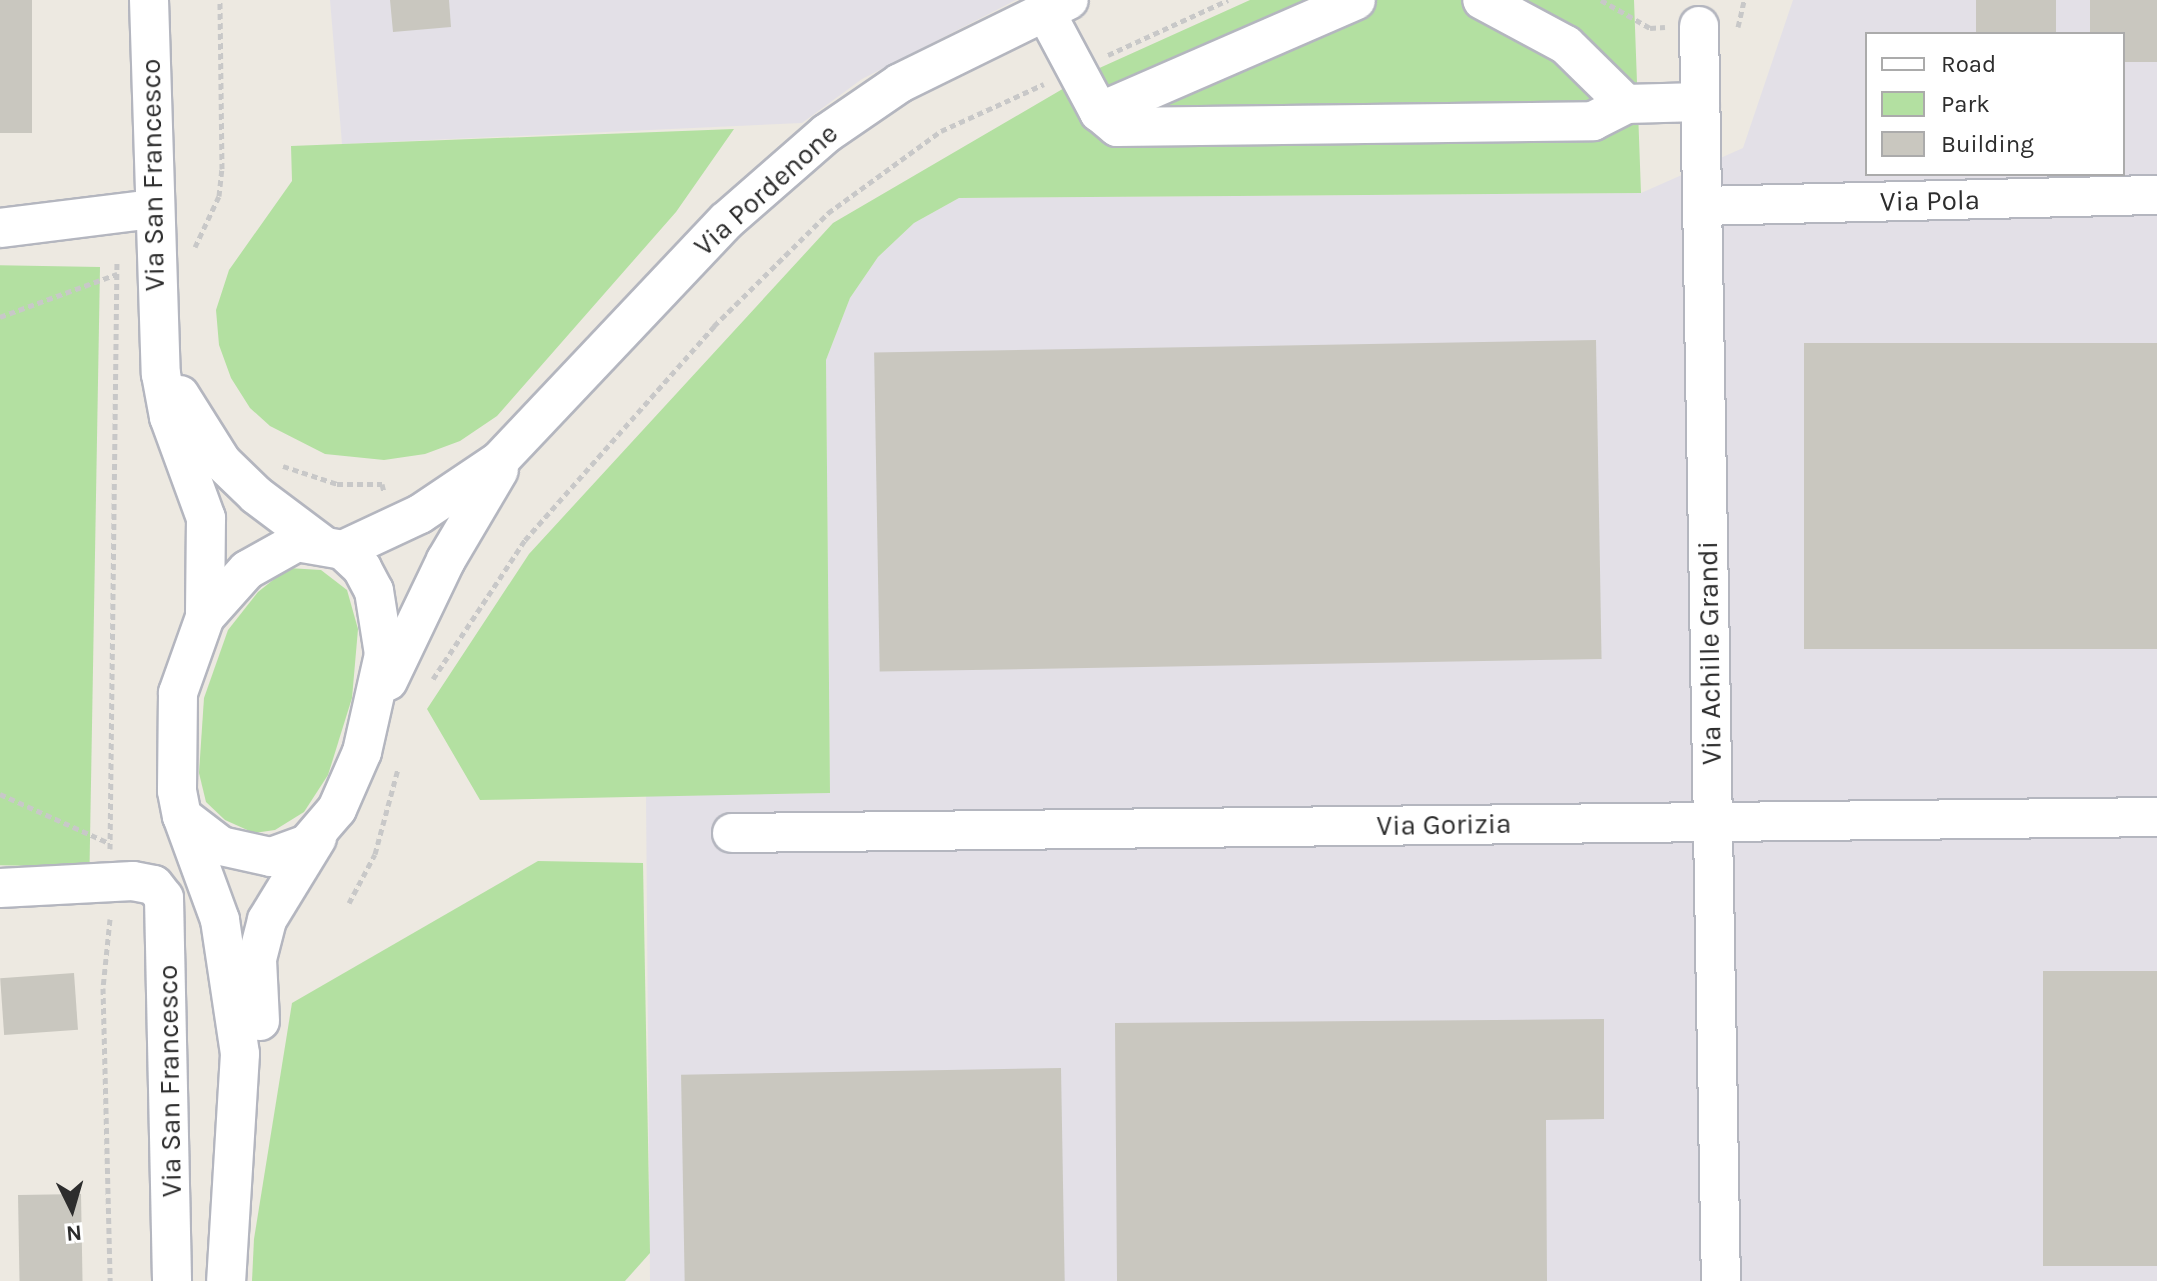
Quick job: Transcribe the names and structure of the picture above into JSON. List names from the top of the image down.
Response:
{
  "streets": {
    "street": [
      "Via San Francesco",
      "Via Pordenone",
      "Via Pola",
      "Via Achille Grandi",
      "Via Gorizia"
    ]
  },
  "crossings": [
    ["Via San Francesco", "Via Pordenone"],
    ["Via Pola", "Via Achille Grandi"],
    ["Via Achille Grandi", "Via Gorizia"]
  ],
  "legend": ["Road", "Park", "Building"],
  "north": "bottom"
}
